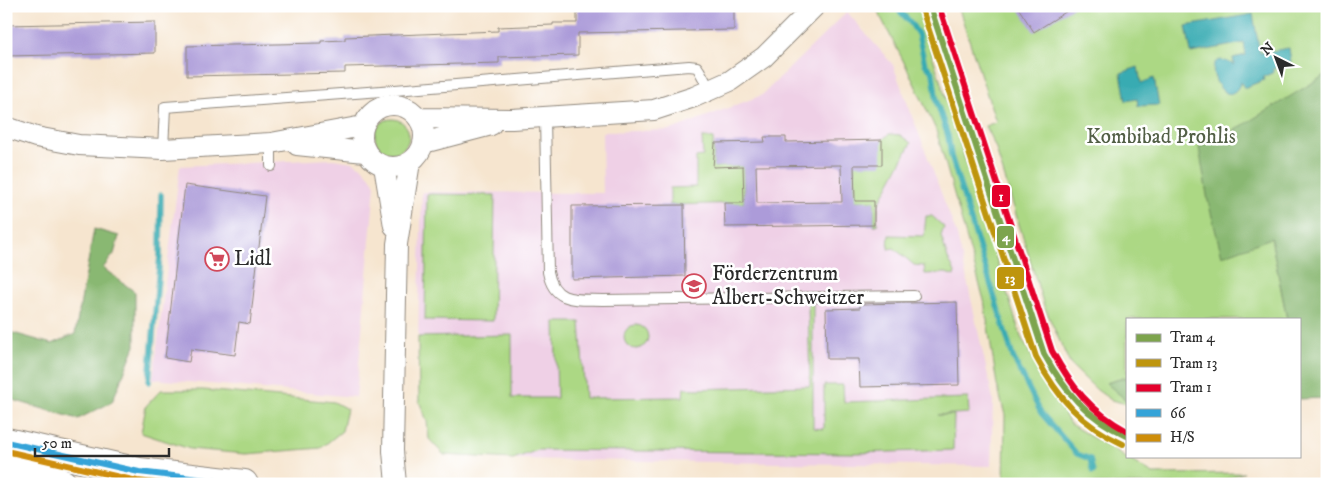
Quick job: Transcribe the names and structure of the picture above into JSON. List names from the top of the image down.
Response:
{
  "parks": ["Kombibad Prohlis"],
  "places": {
    "supermarket": ["Lidl"],
    "school or university": ["Förderzentrum Albert-Schweitzer"]
  },
  "lines": [
    "tram line 4",
    "tram line 1",
    "tram line 13",
    "transit line 66",
    "transit line H/S"
  ],
  "legend": [
    "Tram 4",
    "Tram 13",
    "Tram 1",
    "66",
    "H/S"
  ],
  "scale_bar": "50 m",
  "north": "top left"
}
